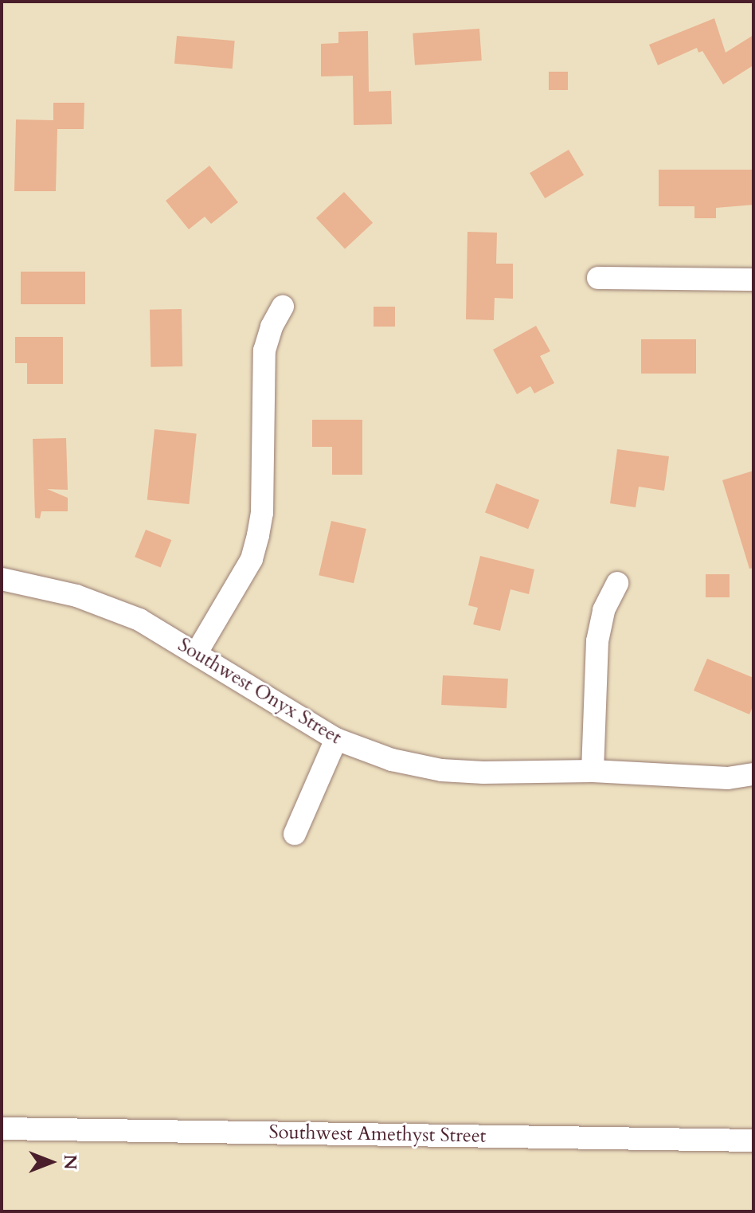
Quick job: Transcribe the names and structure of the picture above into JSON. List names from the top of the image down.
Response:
{
  "streets": {
    "street": ["Southwest Onyx Street", "Southwest Amethyst Street"]
  },
  "north": "right"
}
